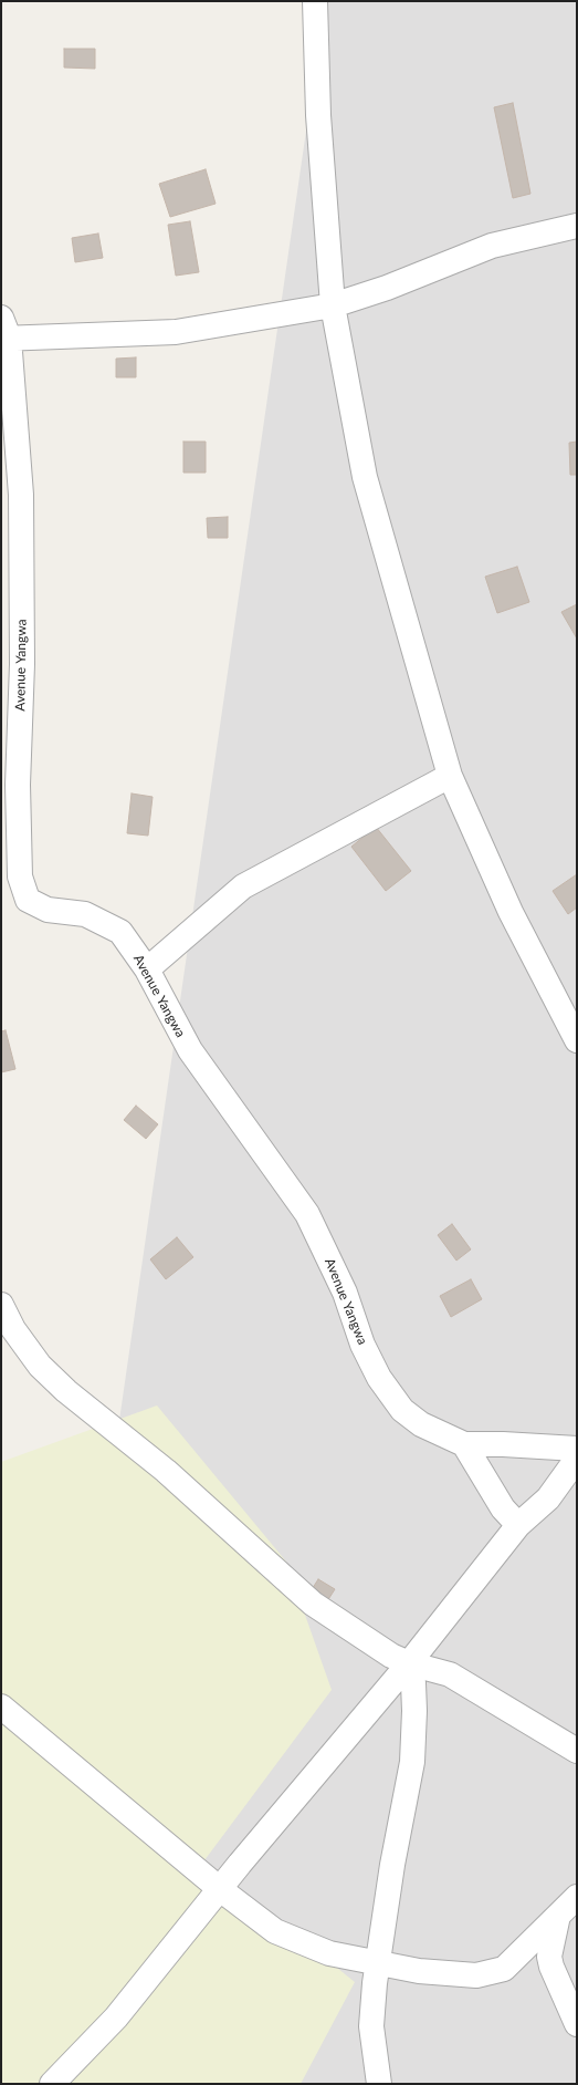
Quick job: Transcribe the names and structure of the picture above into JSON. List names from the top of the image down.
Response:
{
  "streets": {
    "street": ["Avenue Yangwa"]
  }
}
